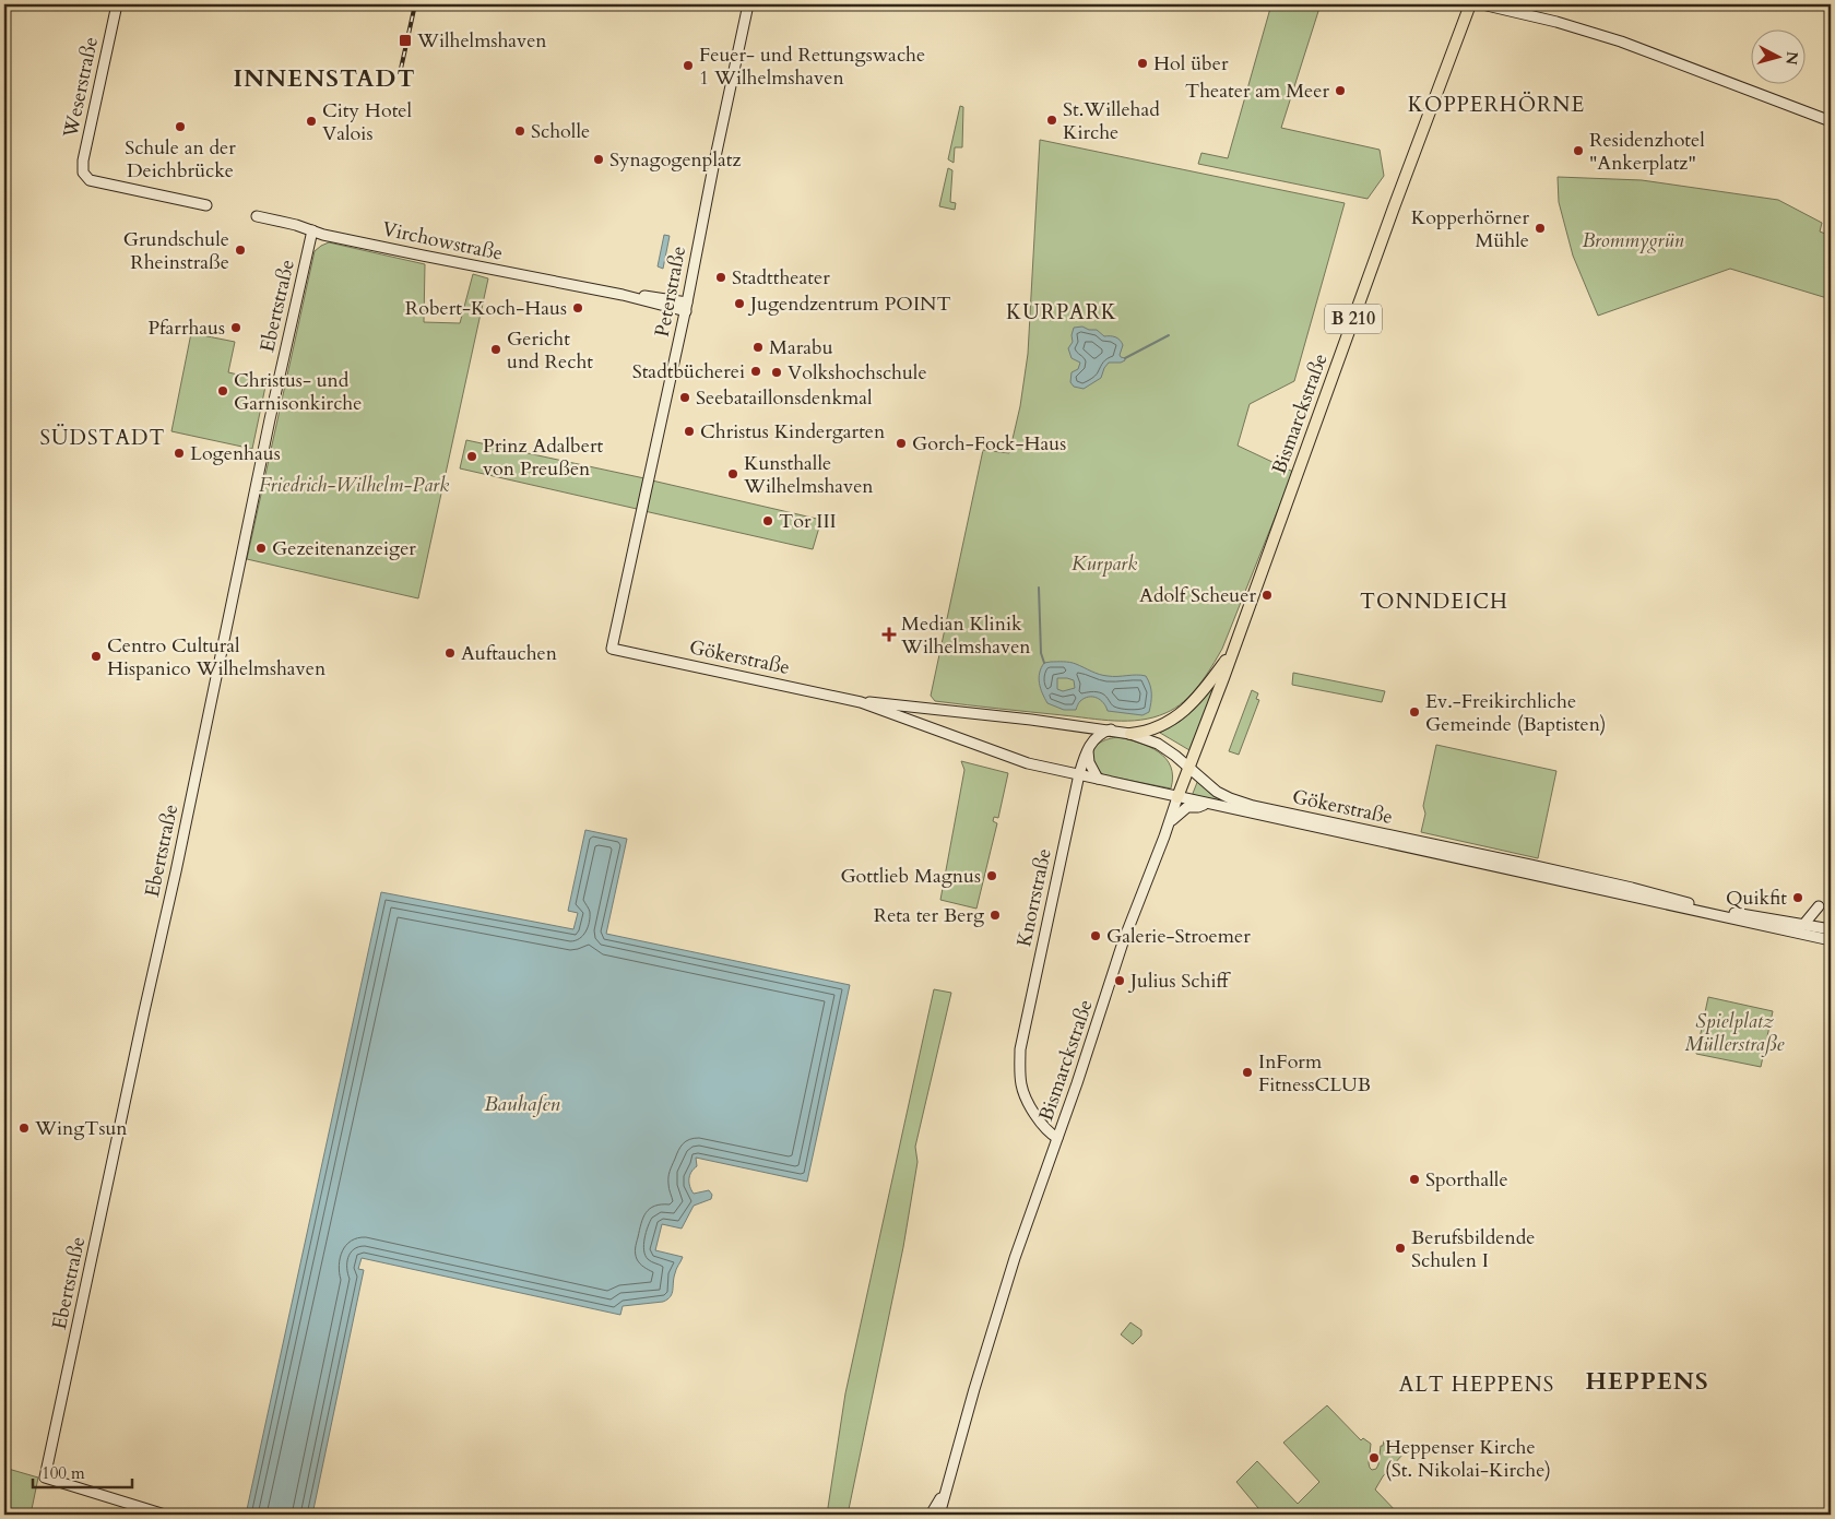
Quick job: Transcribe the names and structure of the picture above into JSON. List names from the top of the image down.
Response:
{
  "streets": {
    "main road": [
      "Weserstraße",
      "Virchowstraße",
      "Peterstraße",
      "Ebertstraße",
      "B 210",
      "Bismarckstraße",
      "Gökerstraße",
      "Knorrstraße"
    ]
  },
  "crossings": [
    ["Virchowstraße", "Peterstraße"],
    ["Virchowstraße", "Ebertstraße"],
    ["Peterstraße", "Gökerstraße"],
    ["Bismarckstraße", "Gökerstraße"],
    ["Bismarckstraße", "Knorrstraße"],
    ["Gökerstraße", "Knorrstraße"]
  ],
  "districts": [
    "INNENSTADT",
    "KOPPERHÖRNE",
    "KURPARK",
    "SÜDSTADT",
    "TONNDEICH",
    "HEPPENS",
    "ALT HEPPENS"
  ],
  "water": ["Bauhafen"],
  "parks": [
    "Brommygrün",
    "Friedrich-Wilhelm-Park",
    "Kurpark",
    "Spielplatz Müllerstraße"
  ],
  "places": {
    "transit": ["Wilhelmshaven"],
    "other": [
      "Hol über",
      "Feuer- und Rettungswache 1 Wilhelmshaven",
      "Theater am Meer",
      "St.Willehad Kirche",
      "City Hotel Valois",
      "Schule an der Deichbrücke",
      "Scholle",
      "Residenzhotel \"Ankerplatz\"",
      "Synagogenplatz",
      "Kopperhörner Mühle",
      "Grundschule Rheinstraße",
      "Stadttheater",
      "Jugendzentrum POINT",
      "Robert-Koch-Haus",
      "Pfarrhaus",
      "Marabu",
      "Gericht und Recht",
      "Stadtbücherei",
      "Volkshochschule",
      "Christus- und Garnisonkirche",
      "Seebataillonsdenkmal",
      "Christus Kindergarten",
      "Gorch-Fock-Haus",
      "Logenhaus",
      "Prinz Adalbert von Preußen",
      "Kunsthalle Wilhelmshaven",
      "Tor III",
      "Gezeitenanzeiger",
      "Adolf Scheuer",
      "Auftauchen",
      "Centro Cultural Hispanico Wilhelmshaven",
      "Ev.-Freikirchliche Gemeinde (Baptisten)",
      "Gottlieb Magnus",
      "Quikfit",
      "Reta ter Berg",
      "Galerie-Stroemer",
      "Julius Schiff",
      "InForm FitnessCLUB",
      "WingTsun",
      "Sporthalle",
      "Berufsbildende Schulen I",
      "Heppenser Kirche (St. Nikolai-Kirche)"
    ],
    "health": ["Median Klinik Wilhelmshaven"]
  },
  "scale_bar": "100 m",
  "north": "right"
}
